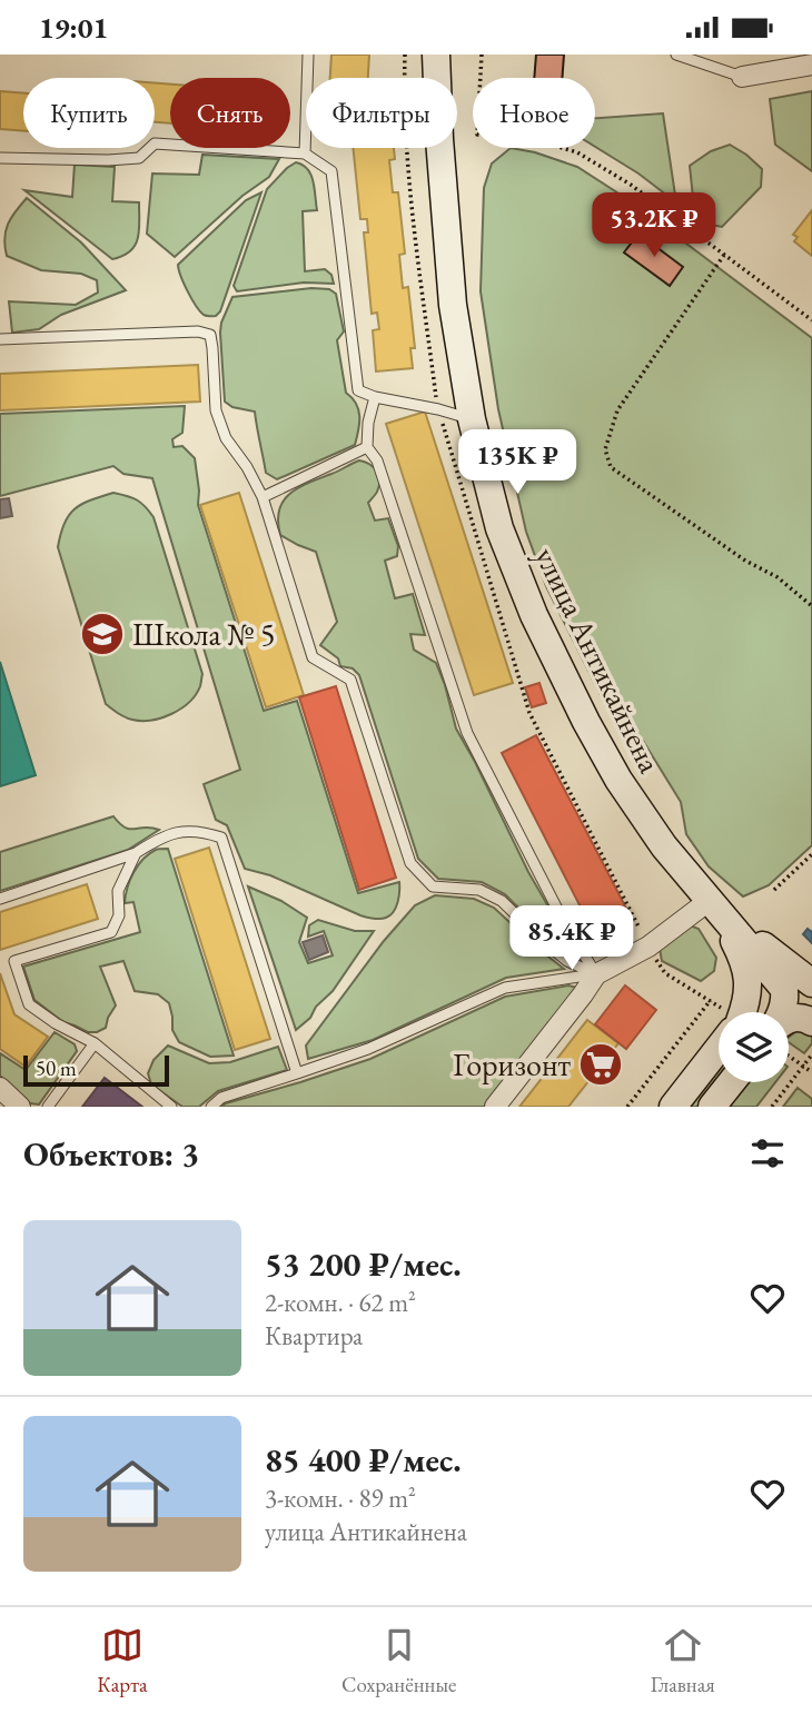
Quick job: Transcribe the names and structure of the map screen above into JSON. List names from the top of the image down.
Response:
{
  "streets": {
    "street": ["улица Антикайнена"]
  },
  "places": {
    "school or university": ["Школа № 5"],
    "supermarket": ["Горизонт"]
  },
  "scale_bar": "50 m",
  "page": {
    "status": "19:01",
    "chip": [
      "Купить",
      "Снять",
      "Фильтры",
      "Новое"
    ],
    "price": ["53.2K ₽", "135K ₽", "85.4K ₽"],
    "scale": "50 m",
    "heading": "Объектов: 3",
    "list": [
      {
        "name": "53 200 ₽/мес.",
        "note": "2-комн. · 62 m² · Квартира"
      },
      {
        "name": "85 400 ₽/мес.",
        "note": "3-комн. · 89 m² · улица Антикайнена"
      }
    ],
    "tabs": ["Карта", "Сохранённые", "Главная"]
  }
}
